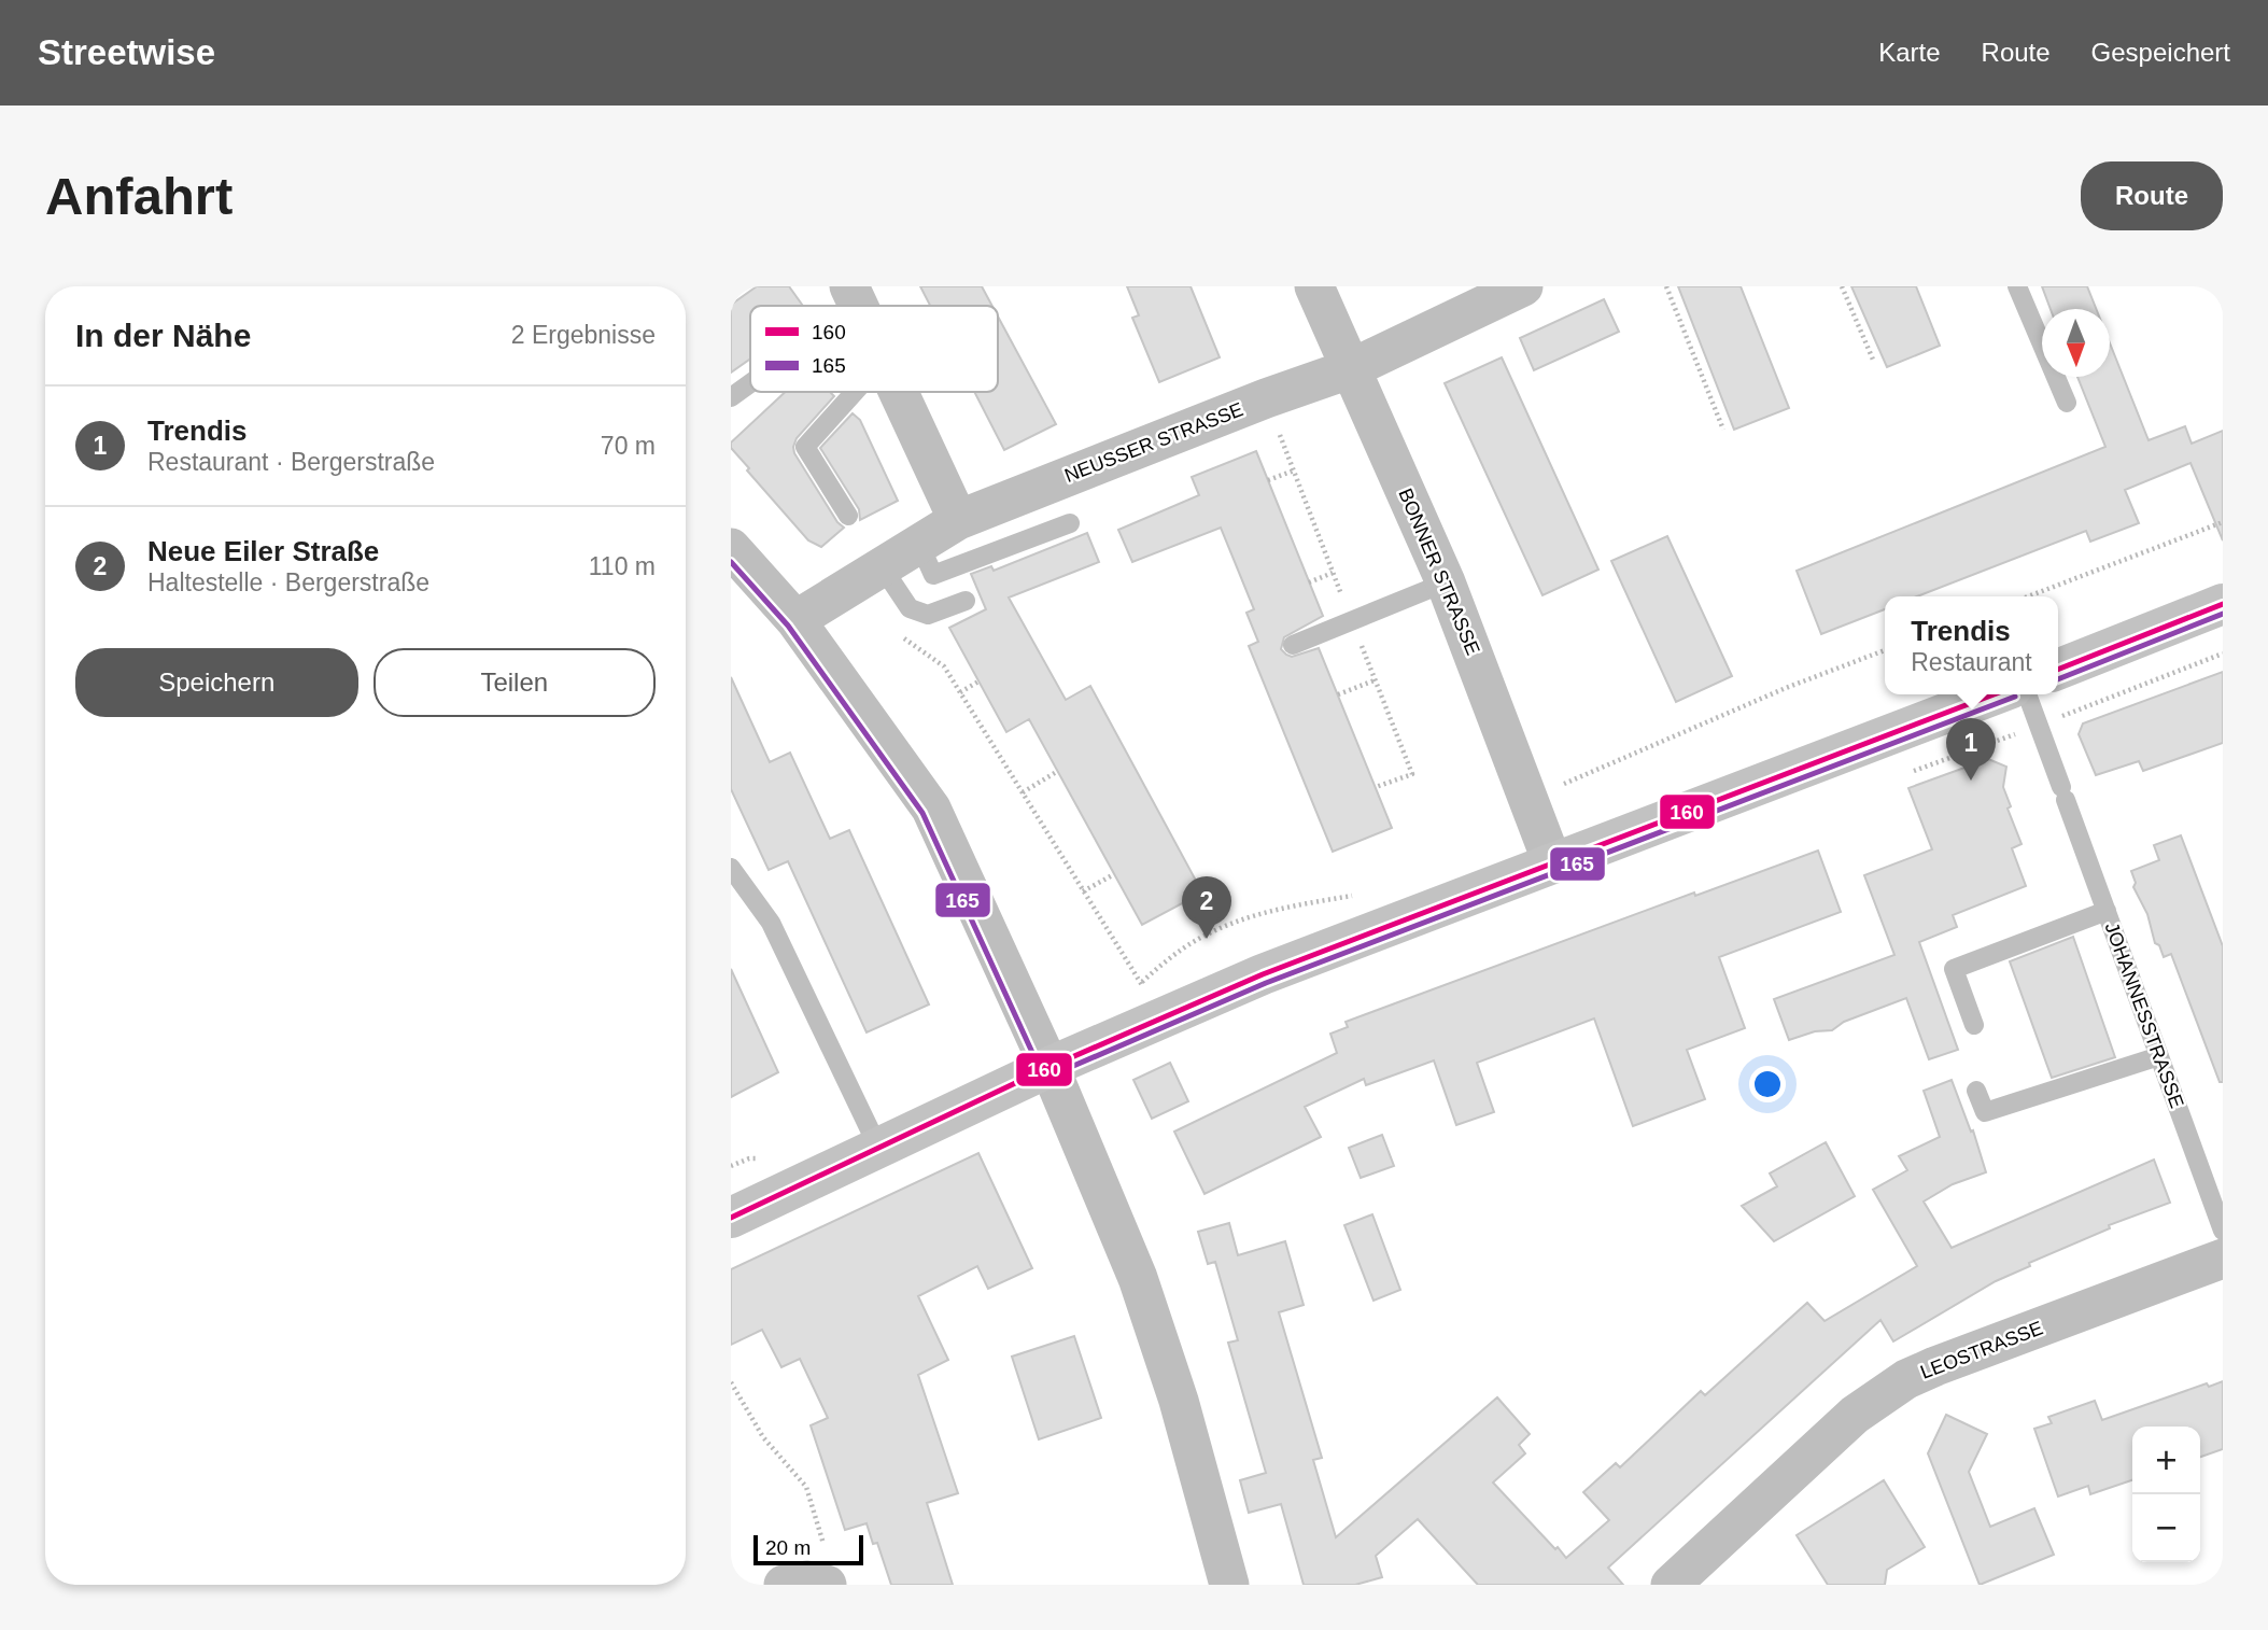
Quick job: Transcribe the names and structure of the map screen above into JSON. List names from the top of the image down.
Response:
{
  "streets": {
    "street": ["NEUSSER STRASSE", "BONNER STRASSE", "LEOSTRASSE"],
    "lane": ["JOHANNESSTRASSE"]
  },
  "crossings": [
    ["NEUSSER STRASSE", "BONNER STRASSE"]
  ],
  "lines": ["transit line 165", "transit line 160"],
  "legend": ["160", "165"],
  "scale_bar": "20 m",
  "north": "bottom",
  "page": {
    "header": "Streetwise",
    "nav": ["Karte", "Route", "Gespeichert"],
    "buttons": [
      "Route",
      ["Speichern", "Teilen"]
    ],
    "title": "Anfahrt",
    "heading": ["In der Nähe", "2 Ergebnisse"],
    "list": [
      {
        "mark": "1",
        "name": "Trendis",
        "note": "Restaurant · Bergerstraße",
        "value": "70 m"
      },
      {
        "mark": "2",
        "name": "Neue Eiler Straße",
        "note": "Haltestelle · Bergerstraße",
        "value": "110 m"
      }
    ],
    "popup": ["Trendis", "Restaurant"],
    "pins": ["1", "2"],
    "map_buttons": ["+", "−"],
    "scale": "20 m"
  }
}
